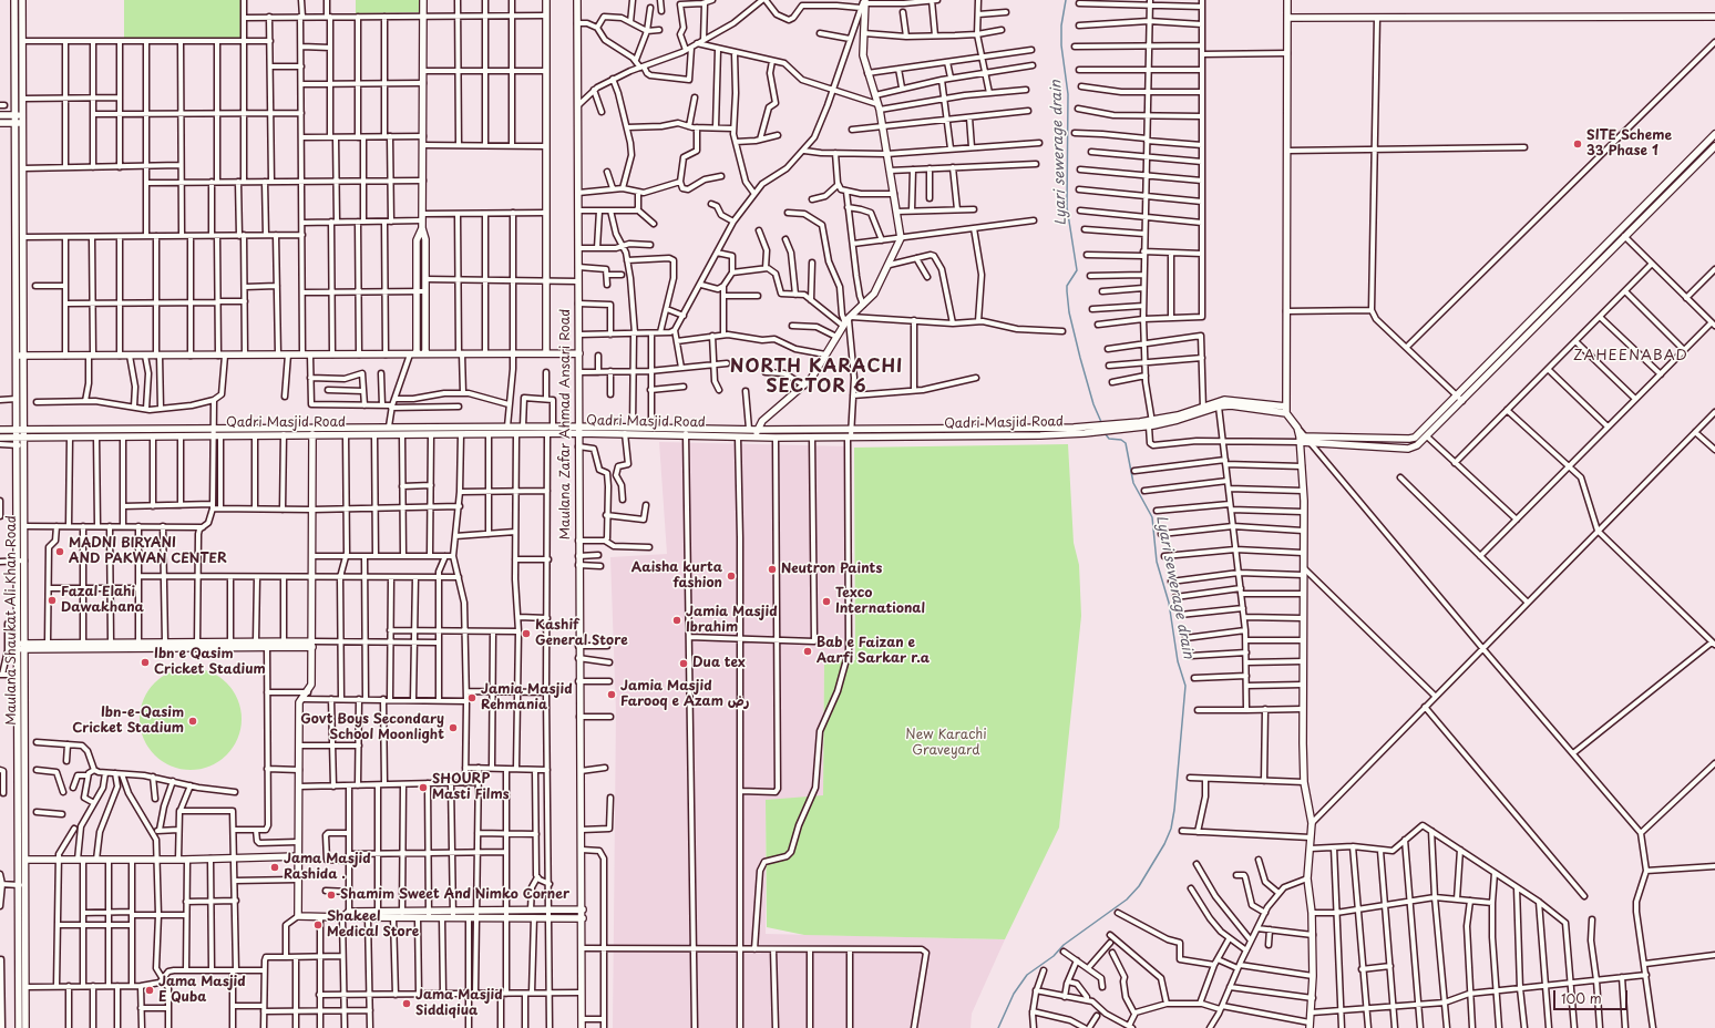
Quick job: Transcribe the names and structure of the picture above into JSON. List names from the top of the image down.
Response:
{
  "streets": {
    "street": ["Qadri Masjid Road", "Maulana Zafar Ahmad Ansari Road", "Maulana Shaukat Ali Khan Road"]
  },
  "crossings": [
    ["Qadri Masjid Road", "Maulana Zafar Ahmad Ansari Road"],
    ["Qadri Masjid Road", "Maulana Shaukat Ali Khan Road"]
  ],
  "districts": ["ZAHEENABAD", "NORTH KARACHI SECTOR 6"],
  "water": ["Lyari sewerage drain"],
  "parks": ["New Karachi Graveyard"],
  "places": [
    "SITE Scheme 33 Phase 1",
    "MADNI BIRYANI AND PAKWAN CENTER",
    "Neutron Paints",
    "Aaisha kurta fashion",
    "Fazal Elahi Dawakhana",
    "Texco International",
    "Jamia Masjid Ibrahim",
    "Kashif General Store",
    "Bab e Faizan e Aarfi Sarkar r.a",
    "Ibn e Qasim Cricket Stadium",
    "Dua tex",
    "Jamia Masjid Farooq e Azam رض",
    "Jamia Masjid Rehmania",
    "Ibn-e-Qasim Cricket Stadium",
    "Govt Boys Secondary School Moonlight",
    "SHOURP Masti Films",
    "Jama Masjid Rashida .",
    "Shamim Sweet And Nimko Corner",
    "Shakeel Medical Store",
    "Jama Masjid E Quba",
    "Jama Masjid Siddiqiua"
  ],
  "scale_bar": "100 m"
}
